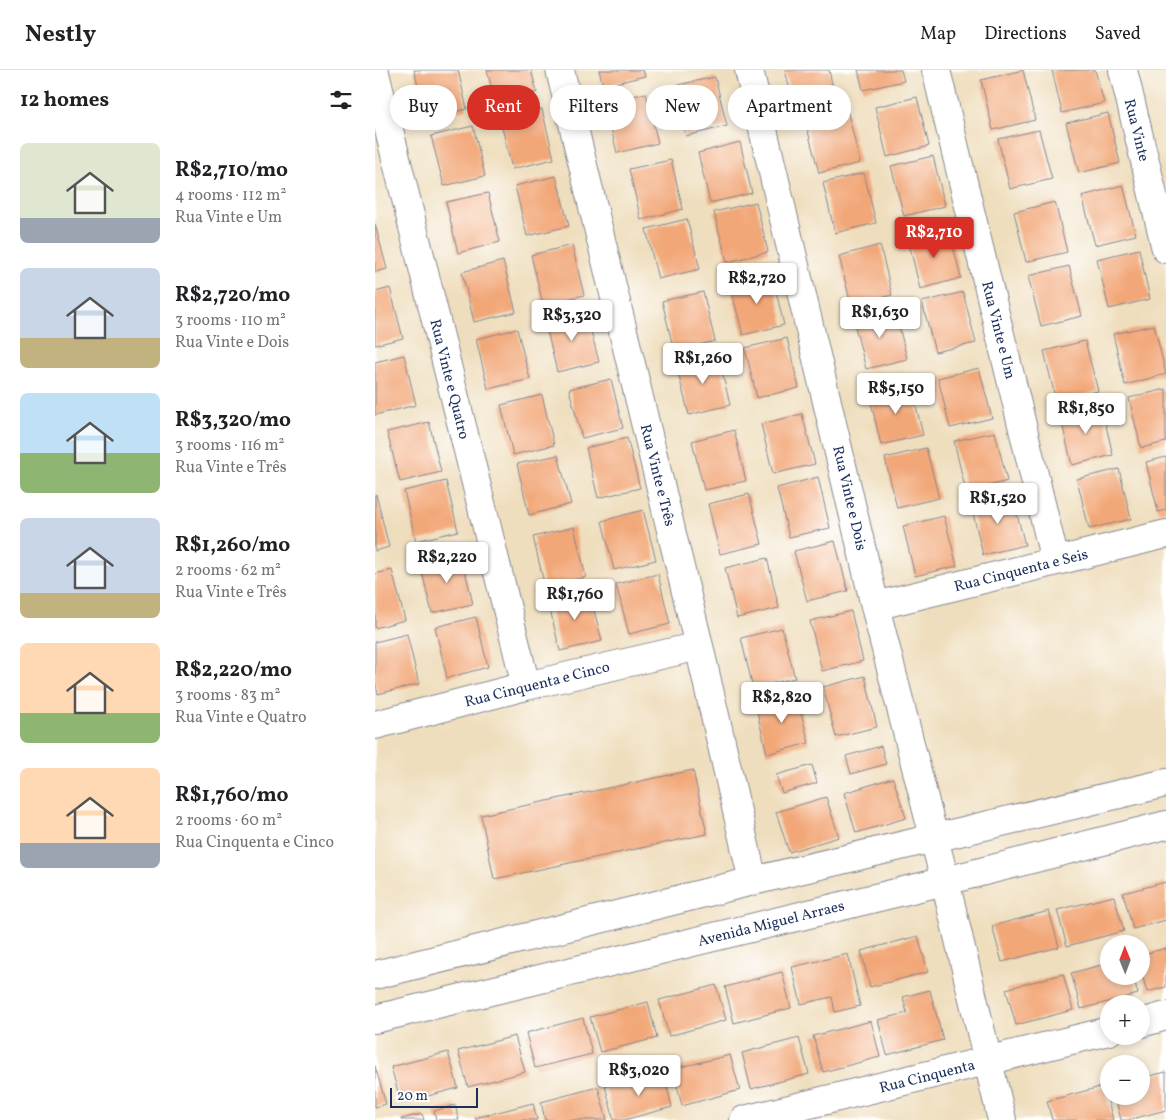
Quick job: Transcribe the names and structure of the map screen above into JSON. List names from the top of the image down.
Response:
{
  "streets": {
    "street": [
      "Rua Vinte",
      "Rua Vinte e Um",
      "Rua Vinte e Quatro",
      "Rua Vinte e Três",
      "Rua Vinte e Dois",
      "Rua Cinquenta e Seis",
      "Rua Cinquenta e Cinco",
      "Avenida Miguel Arraes",
      "Rua Cinquenta"
    ]
  },
  "crossings": [
    ["Rua Vinte e Um", "Rua Cinquenta e Seis"],
    ["Rua Vinte e Quatro", "Rua Cinquenta e Cinco"],
    ["Rua Vinte e Três", "Rua Cinquenta e Cinco"],
    ["Rua Vinte e Dois", "Rua Cinquenta e Seis"],
    ["Rua Vinte e Dois", "Avenida Miguel Arraes"],
    ["Rua Vinte e Dois", "Rua Cinquenta"]
  ],
  "scale_bar": "20 m",
  "north": "top",
  "page": {
    "header": "Nestly",
    "nav": ["Map", "Directions", "Saved"],
    "heading": "12 homes",
    "chip": [
      "Buy",
      "Rent",
      "Filters",
      "New",
      "Apartment"
    ],
    "list": [
      {
        "name": "R$2,710/mo",
        "note": "4 rooms · 112 m² · Rua Vinte e Um"
      },
      {
        "name": "R$2,720/mo",
        "note": "3 rooms · 110 m² · Rua Vinte e Dois"
      },
      {
        "name": "R$3,320/mo",
        "note": "3 rooms · 116 m² · Rua Vinte e Três"
      },
      {
        "name": "R$1,260/mo",
        "note": "2 rooms · 62 m² · Rua Vinte e Três"
      },
      {
        "name": "R$2,220/mo",
        "note": "3 rooms · 83 m² · Rua Vinte e Quatro"
      },
      {
        "name": "R$1,760/mo",
        "note": "2 rooms · 60 m² · Rua Cinquenta e Cinco"
      }
    ],
    "price": [
      "R$2,710",
      "R$2,720",
      "R$1,630",
      "R$3,320",
      "R$1,260",
      "R$5,150",
      "R$1,850",
      "R$1,520",
      "R$2,220",
      "R$1,760",
      "R$2,820",
      "R$3,020"
    ],
    "map_buttons": ["+", "−"],
    "scale": "20 m"
  }
}
